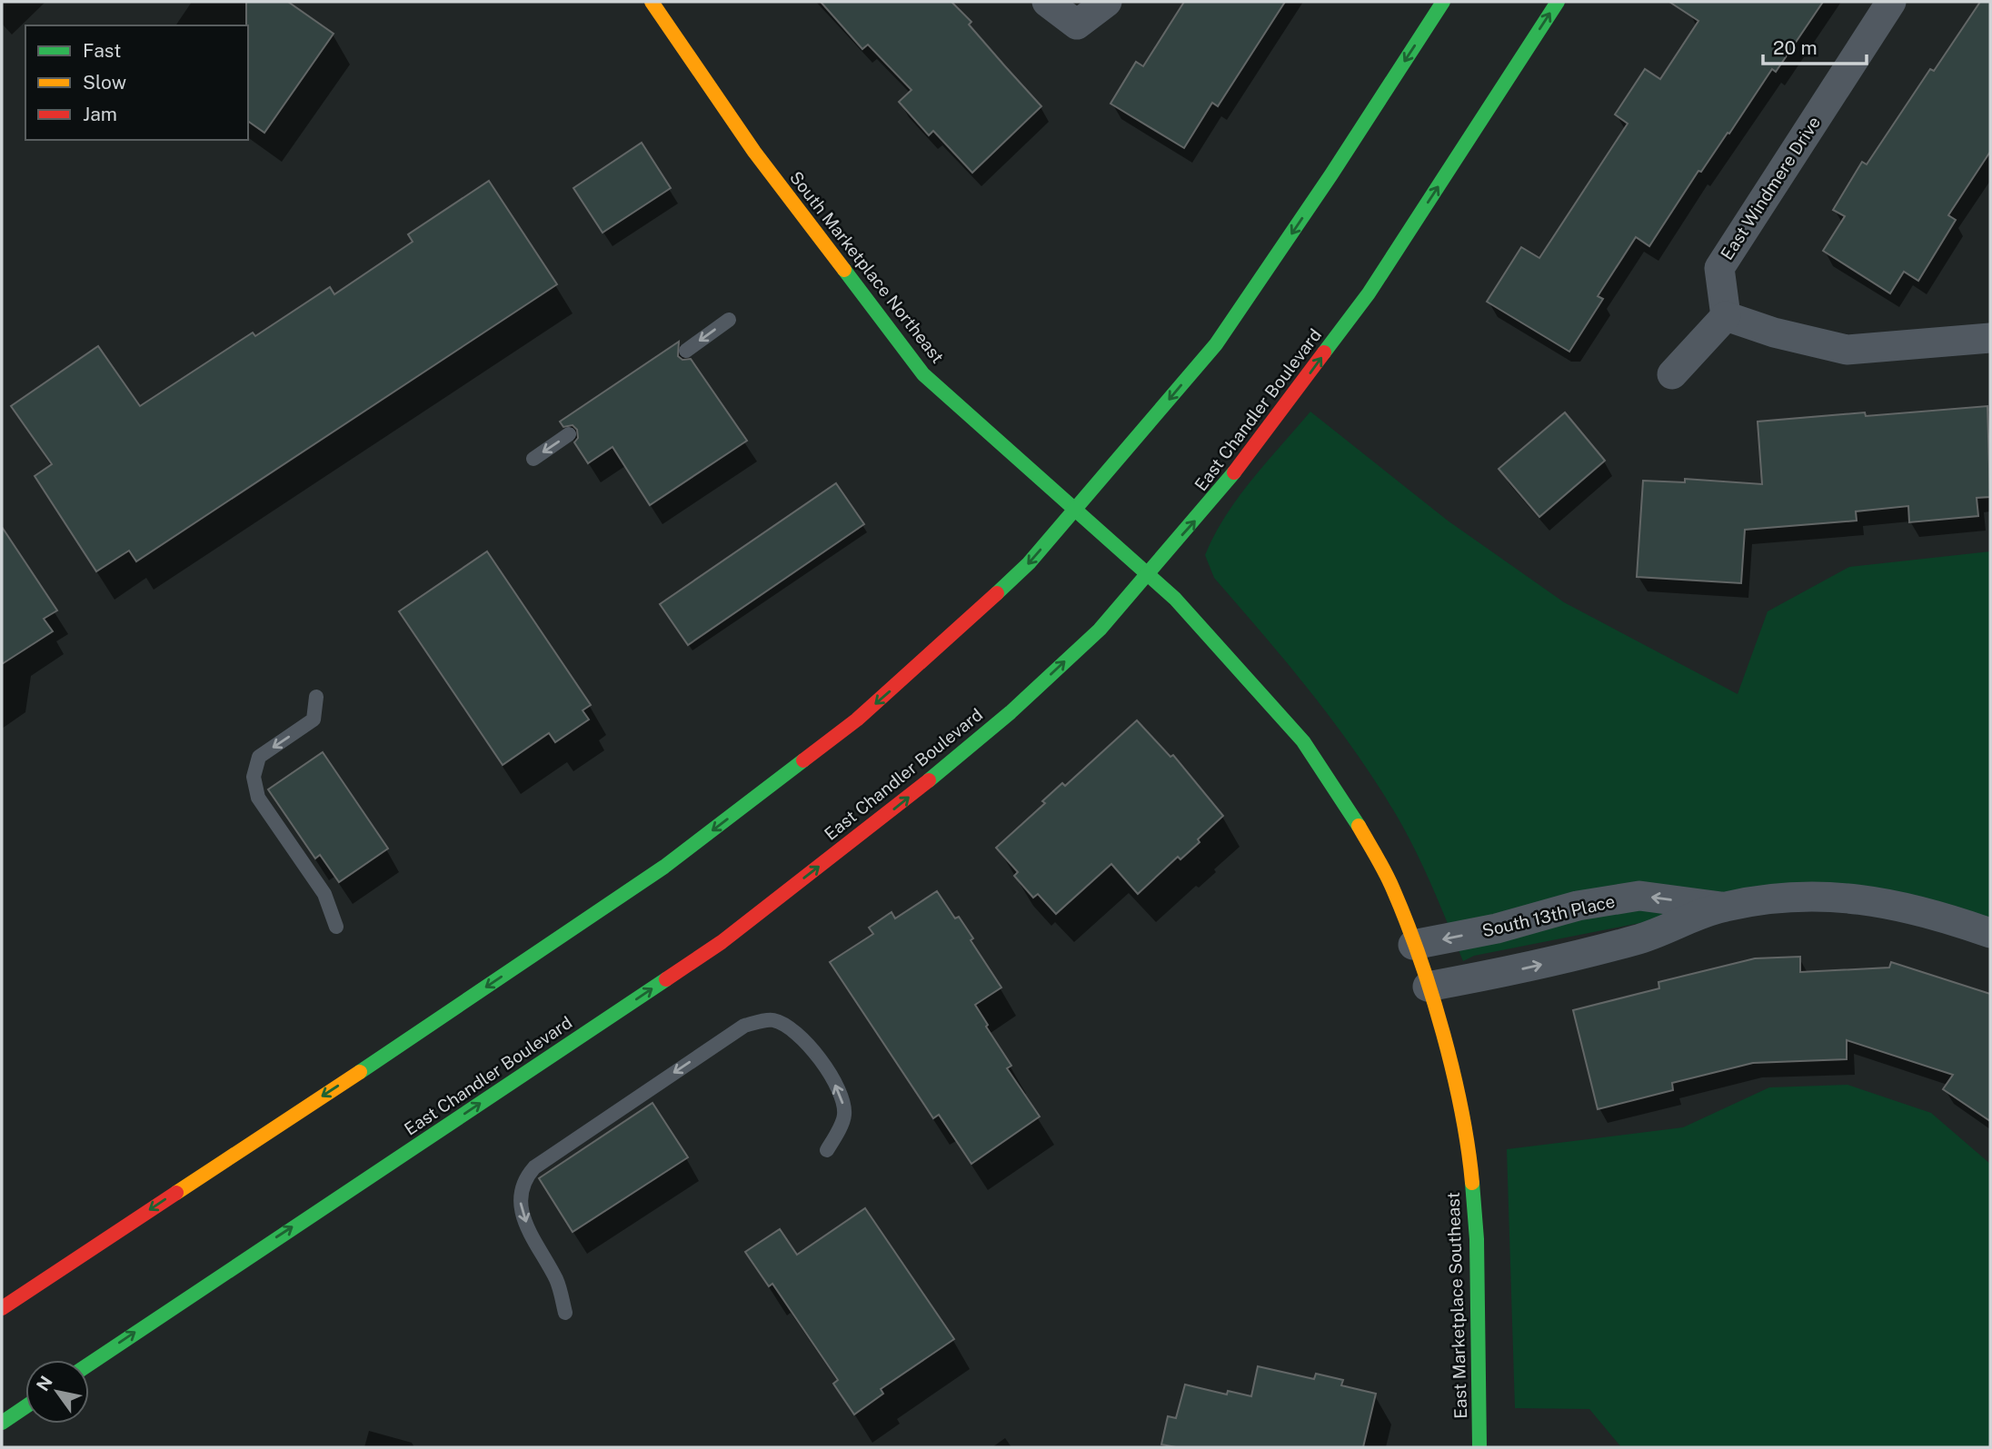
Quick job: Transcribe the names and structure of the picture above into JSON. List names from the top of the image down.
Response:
{
  "streets": {
    "main road": ["South Marketplace Northeast", "East Chandler Boulevard", "East Marketplace Southeast"],
    "street": ["East Windmere Drive", "South 13th Place"]
  },
  "crossings": [
    ["South Marketplace Northeast", "East Chandler Boulevard"],
    ["South Marketplace Northeast", "East Marketplace Southeast"],
    ["East Chandler Boulevard", "East Marketplace Southeast"],
    ["South 13th Place", "East Marketplace Southeast"]
  ],
  "legend": ["Fast", "Slow", "Jam"],
  "scale_bar": "20 m",
  "north": "top left"
}
